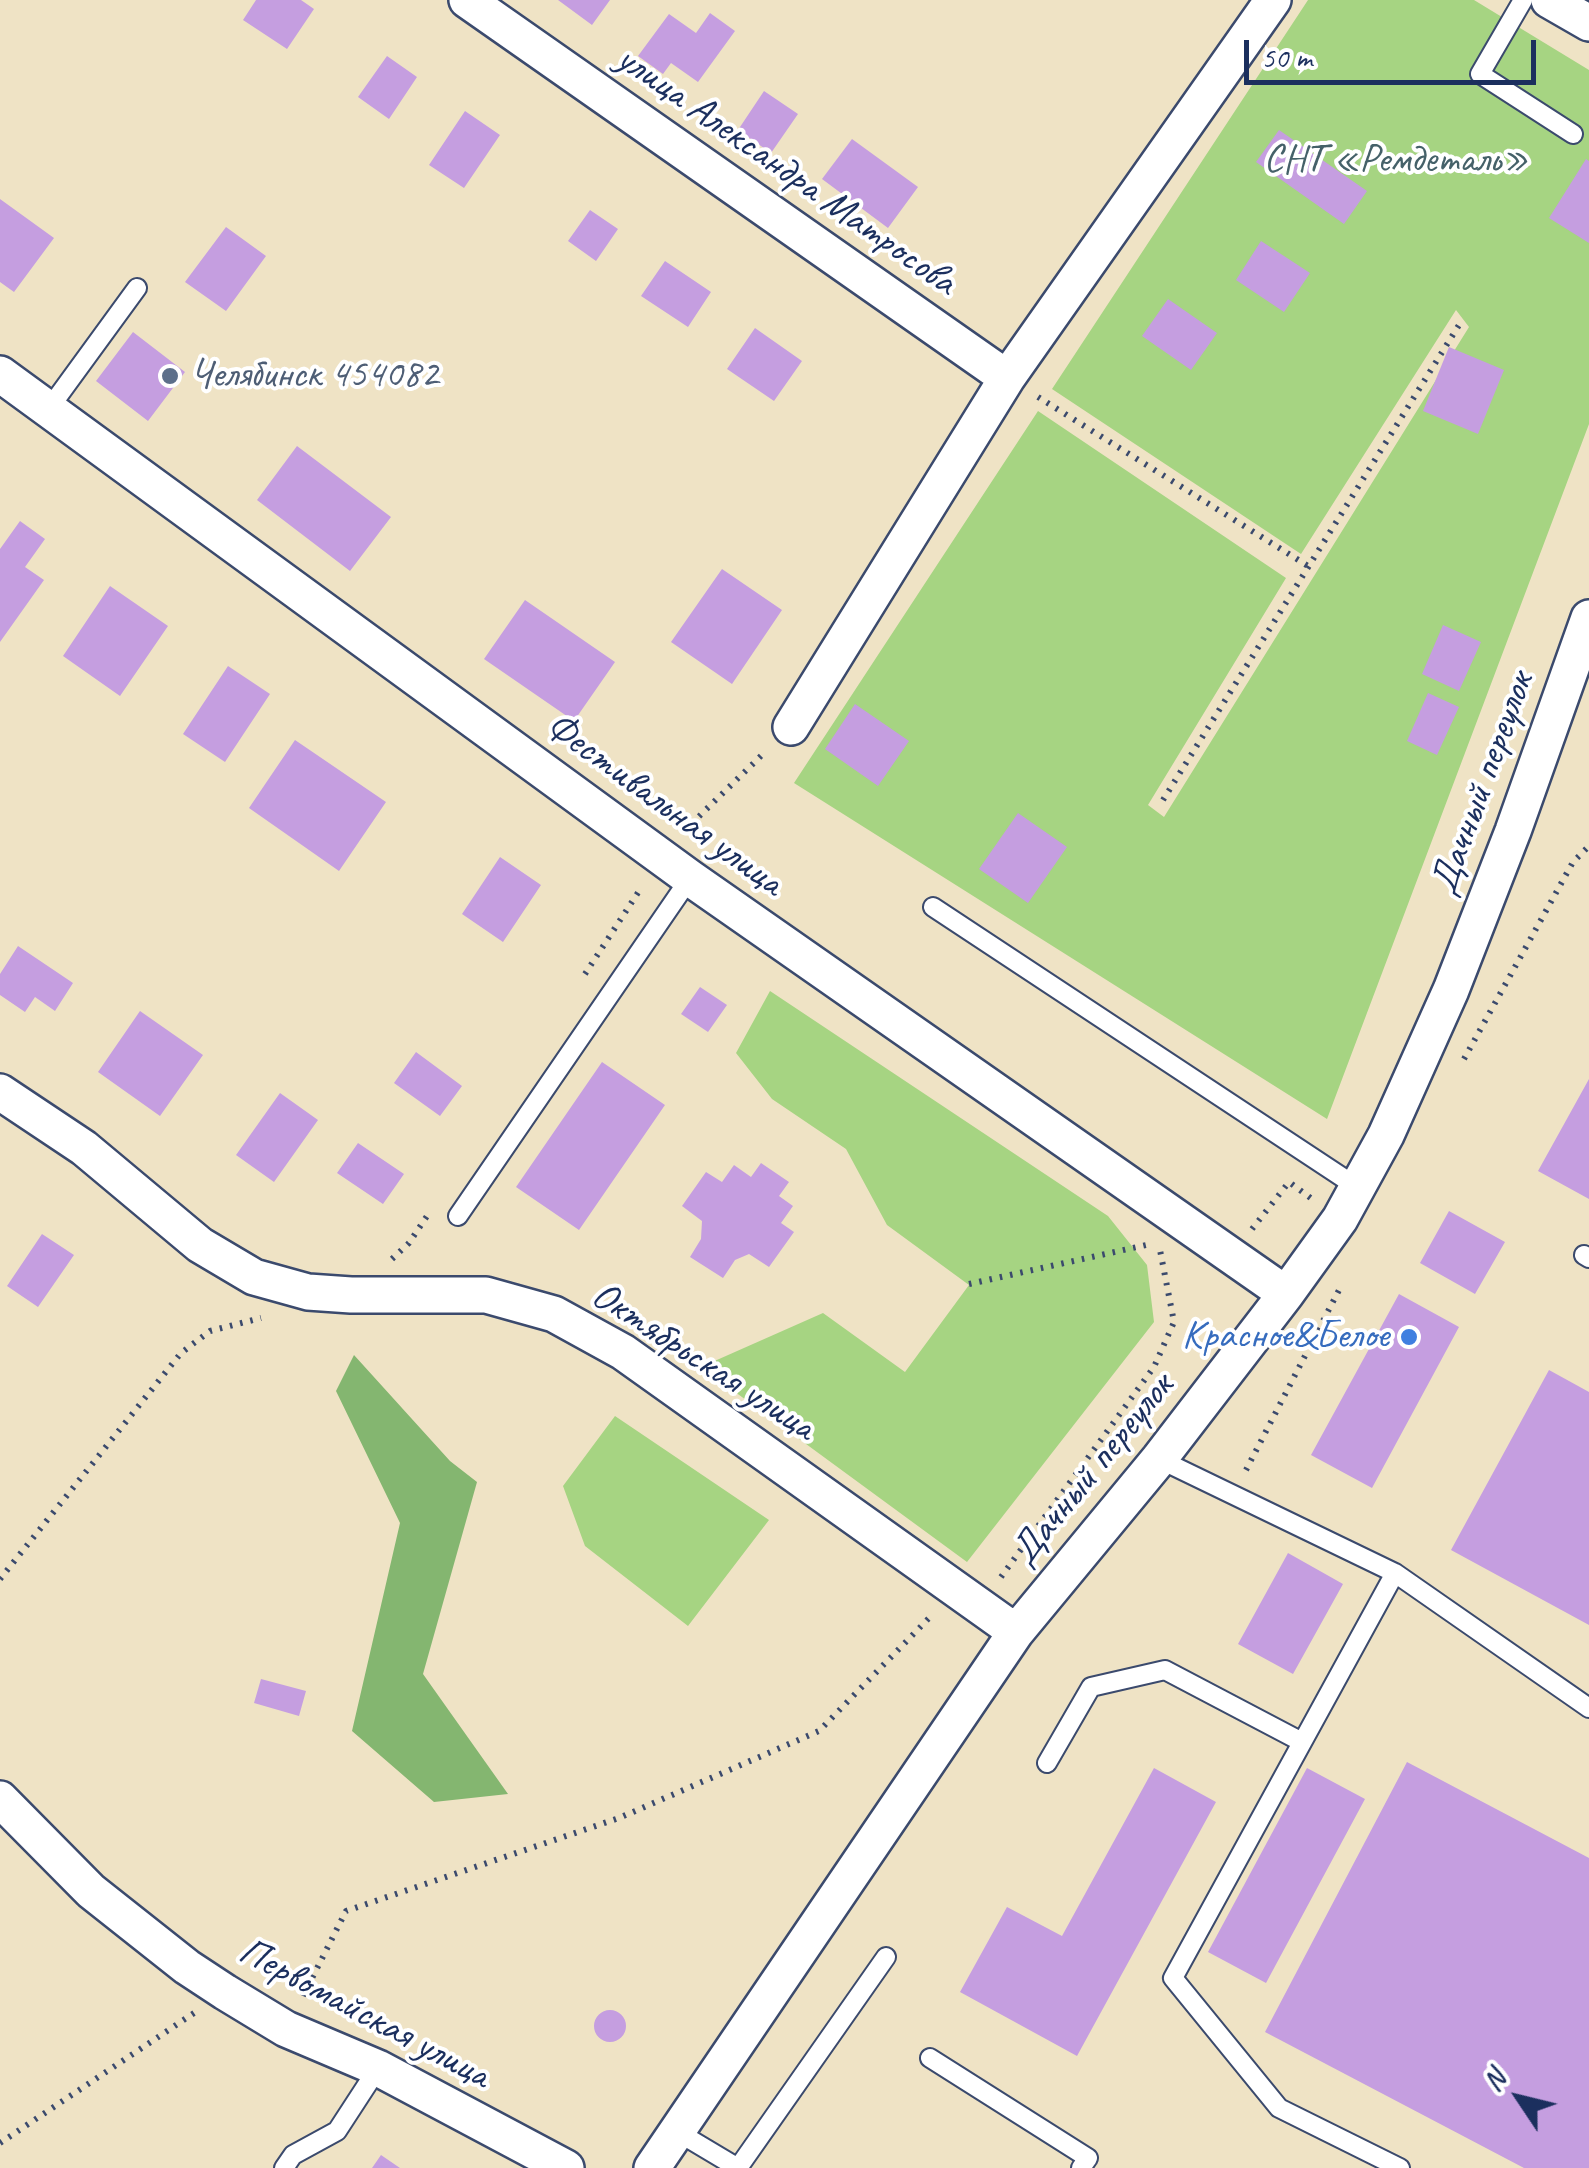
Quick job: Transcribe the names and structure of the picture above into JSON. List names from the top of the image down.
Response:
{
  "streets": {
    "street": [
      "улица Александра Матросова",
      "Дачный переулок",
      "Фестивальная улица",
      "Октябрьская улица",
      "Первомайская улица"
    ]
  },
  "crossings": [
    ["Дачный переулок", "Фестивальная улица"],
    ["Дачный переулок", "Октябрьская улица"]
  ],
  "parks": ["СНТ «Ремдеталь»"],
  "places": ["Челябинск 454082", "Красное&Белое"],
  "scale_bar": "50 m",
  "north": "top left"
}
